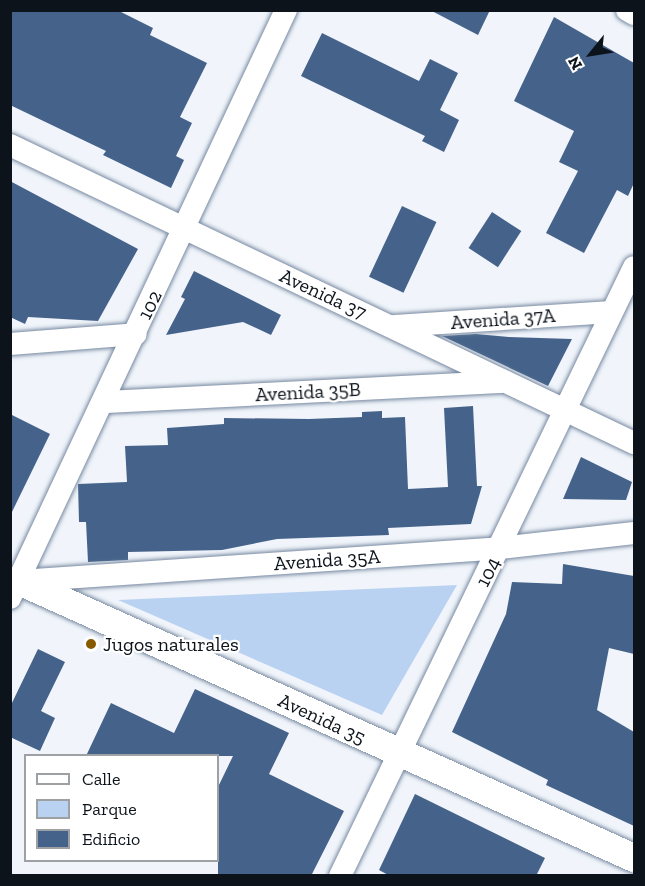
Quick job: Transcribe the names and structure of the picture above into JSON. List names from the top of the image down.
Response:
{
  "streets": {
    "street": [
      "Avenida 37",
      "102",
      "Avenida 37A",
      "Avenida 35B",
      "Avenida 35A",
      "104",
      "Avenida 35"
    ]
  },
  "crossings": [
    ["Avenida 37", "102"],
    ["Avenida 37", "Avenida 37A"],
    ["Avenida 37", "Avenida 35B"],
    ["Avenida 37", "104"],
    ["102", "Avenida 35B"],
    ["102", "Avenida 35A"],
    ["102", "Avenida 35"],
    ["Avenida 37A", "104"],
    ["Avenida 35A", "104"],
    ["Avenida 35A", "Avenida 35"],
    ["104", "Avenida 35"]
  ],
  "places": ["Jugos naturales"],
  "legend": ["Calle", "Parque", "Edificio"],
  "north": "bottom left"
}
